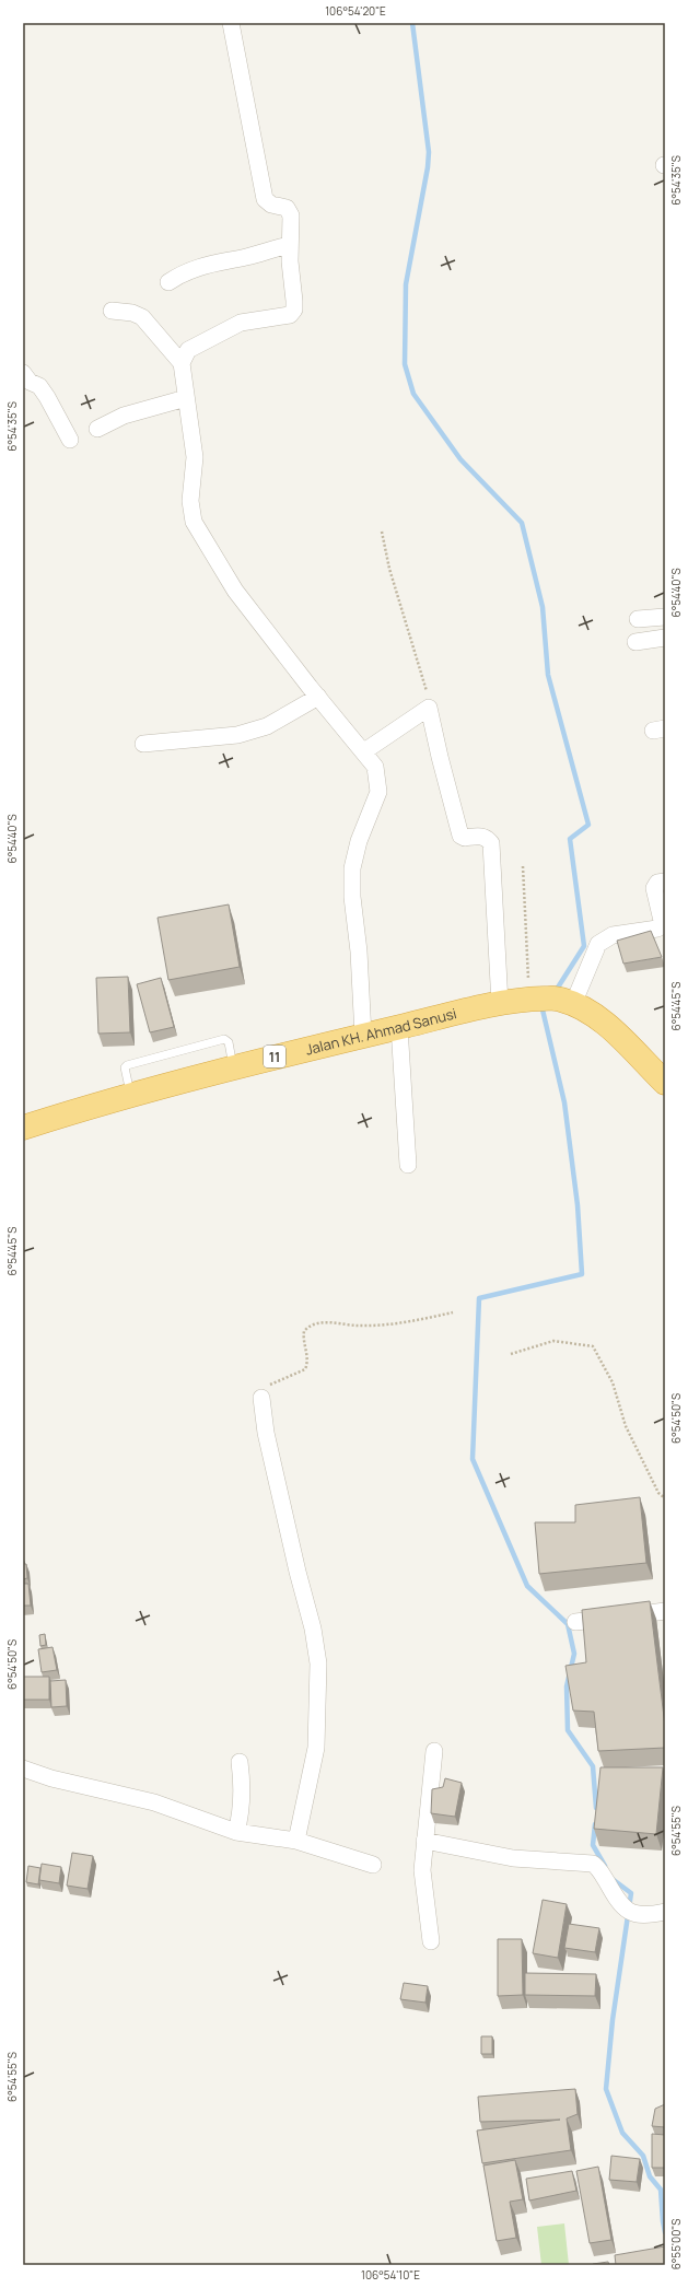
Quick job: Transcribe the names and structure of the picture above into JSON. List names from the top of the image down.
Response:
{
  "streets": {
    "highway": ["Jalan KH. Ahmad Sanusi", "11"]
  },
  "coordinates": [
    "106°54'20\"E",
    "6°54'35\"S",
    "6°54'40\"S",
    "6°54'45\"S",
    "6°54'50\"S",
    "6°54'55\"S",
    "6°55'00\"S",
    "106°54'10\"E"
  ]
}
